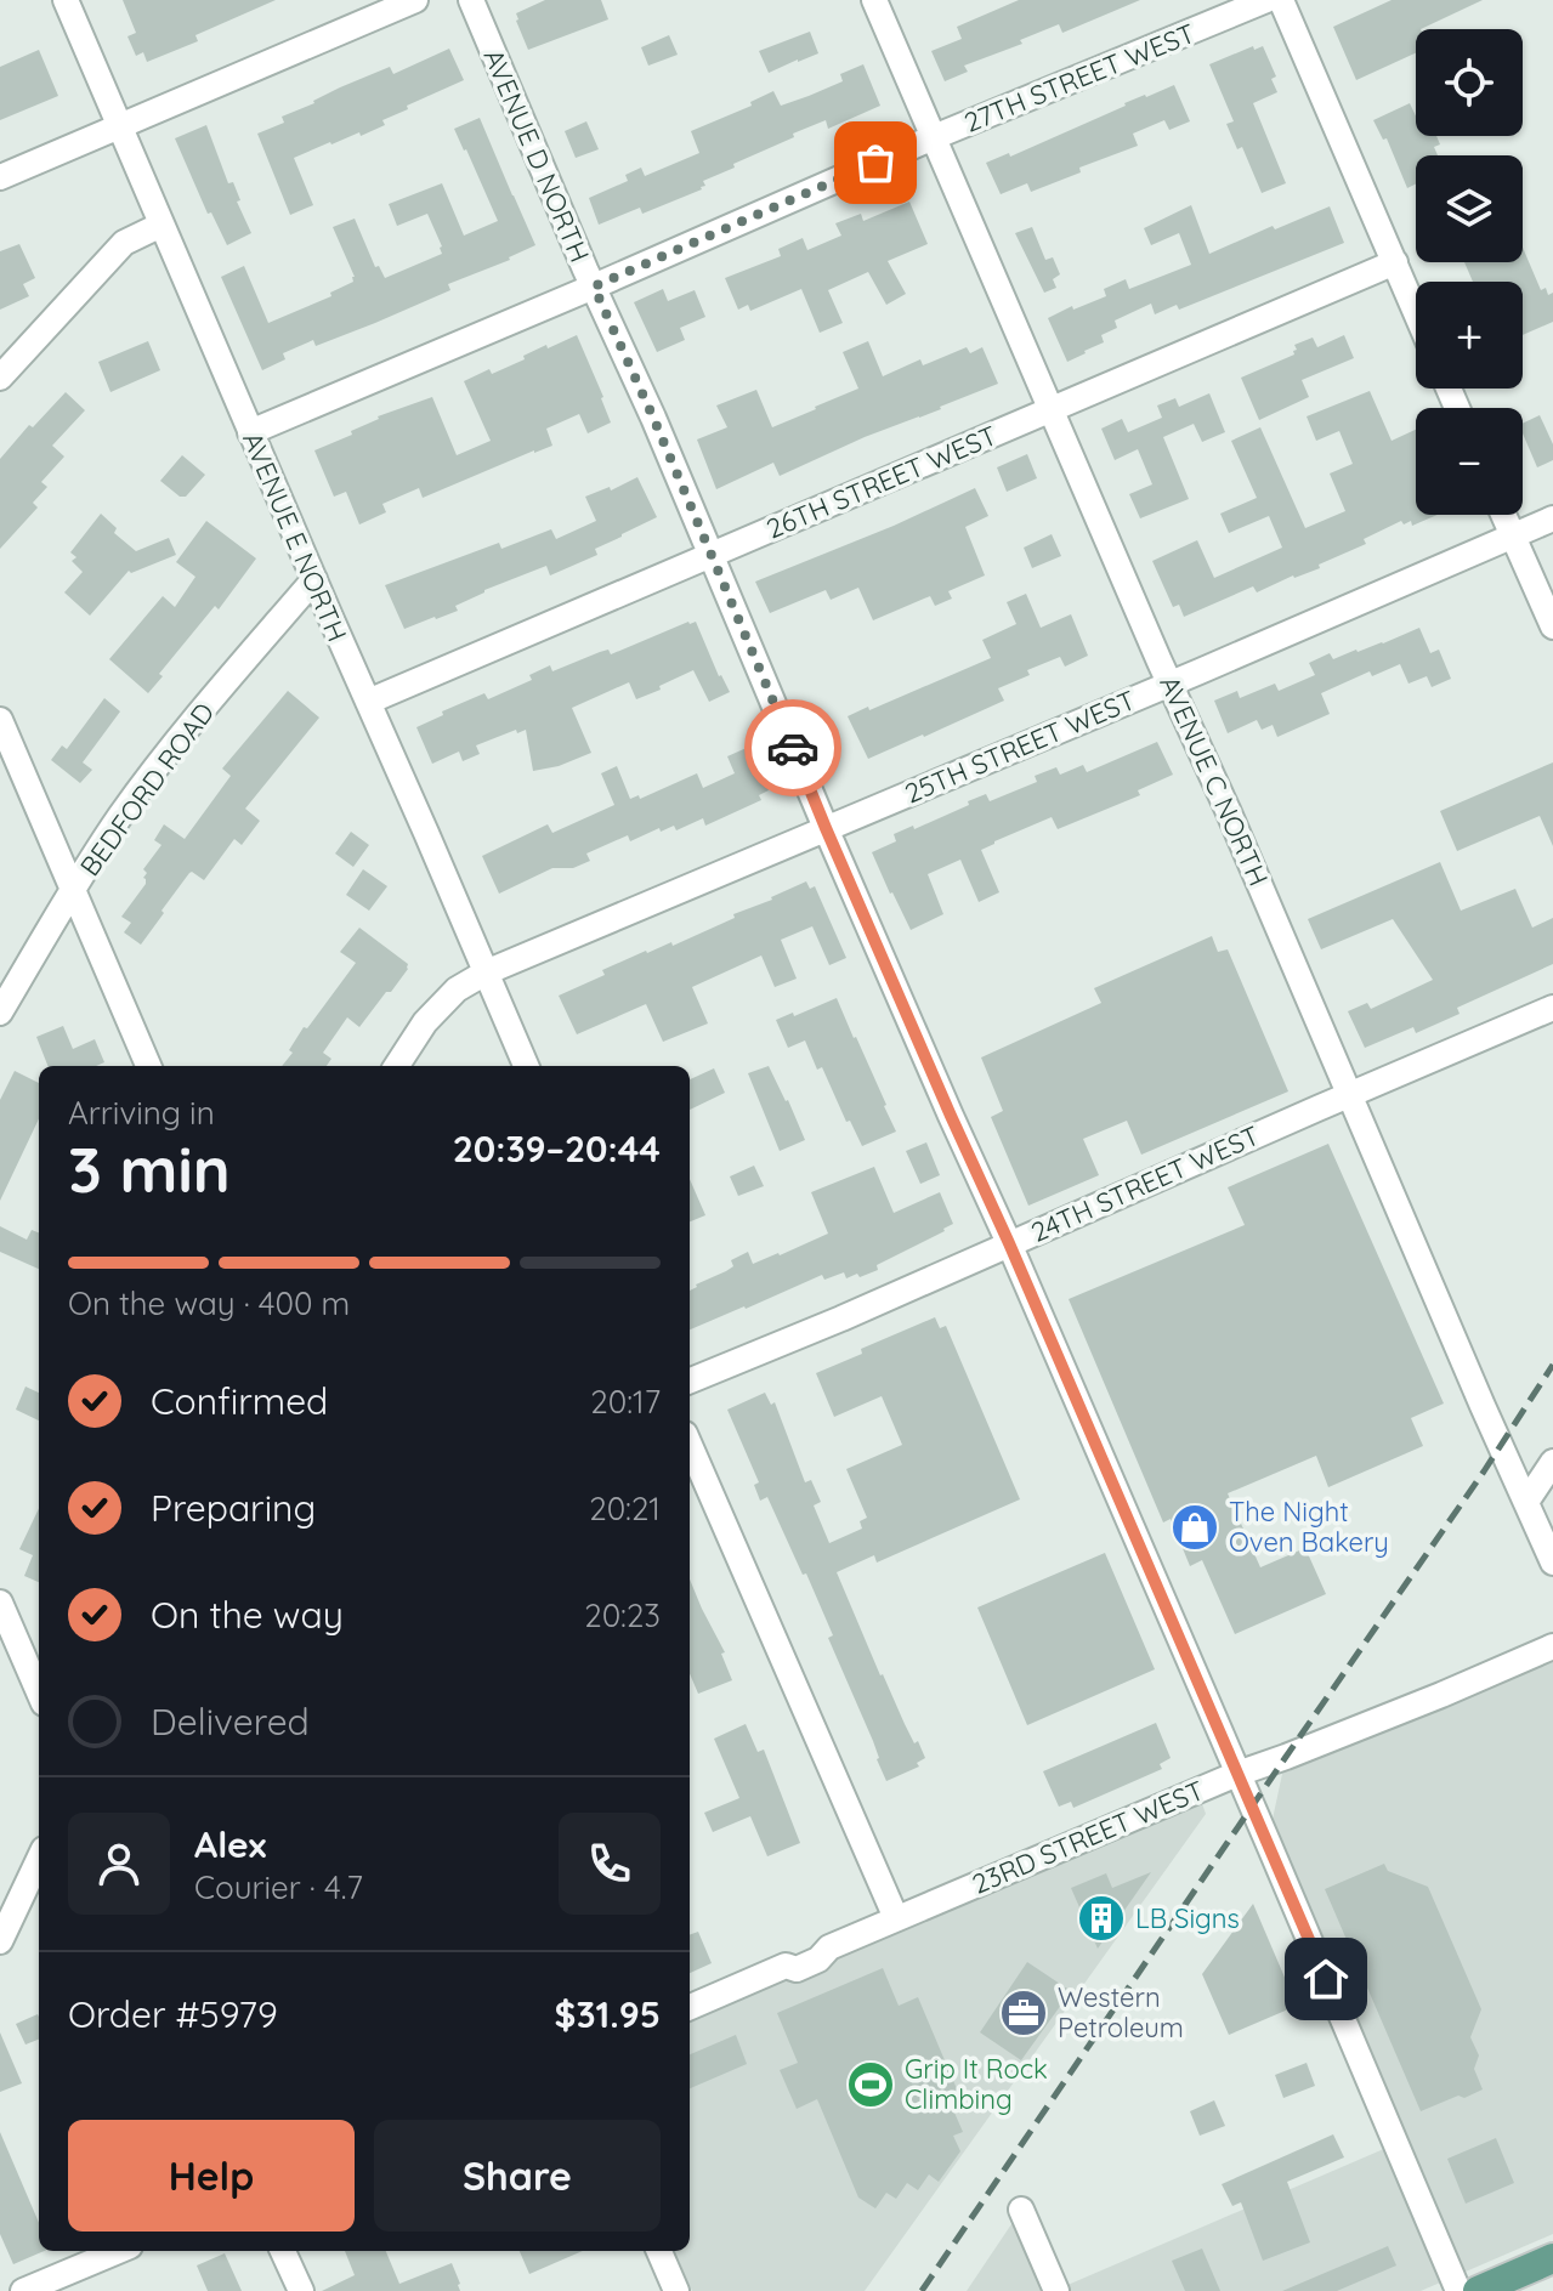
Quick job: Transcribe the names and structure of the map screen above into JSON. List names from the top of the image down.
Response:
{
  "streets": {
    "street": [
      "27TH STREET WEST",
      "AVENUE D NORTH",
      "26TH STREET WEST",
      "AVENUE E NORTH",
      "25TH STREET WEST",
      "AVENUE C NORTH",
      "BEDFORD ROAD",
      "24TH STREET WEST",
      "23RD STREET WEST"
    ]
  },
  "crossings": [
    ["27TH STREET WEST", "AVENUE D NORTH"],
    ["27TH STREET WEST", "AVENUE E NORTH"],
    ["27TH STREET WEST", "AVENUE C NORTH"],
    ["AVENUE D NORTH", "26TH STREET WEST"],
    ["AVENUE D NORTH", "25TH STREET WEST"],
    ["AVENUE D NORTH", "24TH STREET WEST"],
    ["AVENUE D NORTH", "23RD STREET WEST"],
    ["26TH STREET WEST", "AVENUE E NORTH"],
    ["26TH STREET WEST", "AVENUE C NORTH"],
    ["AVENUE E NORTH", "25TH STREET WEST"],
    ["AVENUE E NORTH", "BEDFORD ROAD"],
    ["25TH STREET WEST", "AVENUE C NORTH"],
    ["AVENUE C NORTH", "24TH STREET WEST"]
  ],
  "places": {
    "shop": ["The Night Oven Bakery"],
    "building": ["LB Signs"],
    "office": ["Western Petroleum"],
    "sports": ["Grip It Rock Climbing"]
  },
  "page": {
    "map_buttons": ["+", "−"],
    "heading": ["3 min", "Arriving in", "20:39–20:44"],
    "panel": [
      "Alex",
      "Courier · 4.7",
      "Order #5979",
      "$31.95"
    ],
    "bar": "On the way · 400 m",
    "list": [
      ["Confirmed", "20:17"],
      ["Preparing", "20:21"],
      ["On the way", "20:23"],
      "Delivered"
    ],
    "buttons": ["Help", "Share"]
  }
}
